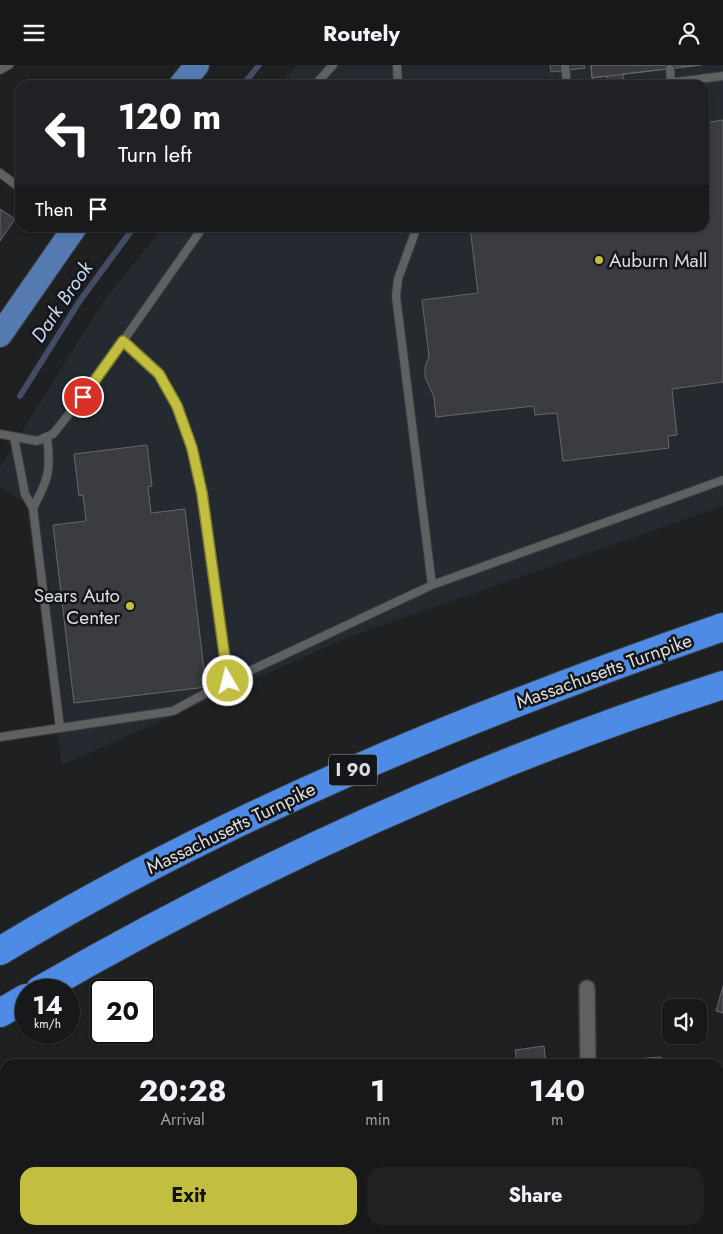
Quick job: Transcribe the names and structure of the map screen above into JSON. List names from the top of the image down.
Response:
{
  "streets": {
    "highway": ["Massachusetts Turnpike", "I 90"]
  },
  "water": ["Dark Brook"],
  "places": ["Auburn Mall", "Sears Auto Center"],
  "page": {
    "header": "Routely",
    "turn": ["120 m", "Turn left"],
    "then": "Then",
    "speed": "14 km/h",
    "limit": "20",
    "eta": [
      "20:28",
      "Arrival",
      "1",
      "min",
      "140",
      "m"
    ],
    "buttons": ["Exit", "Share"]
  }
}
